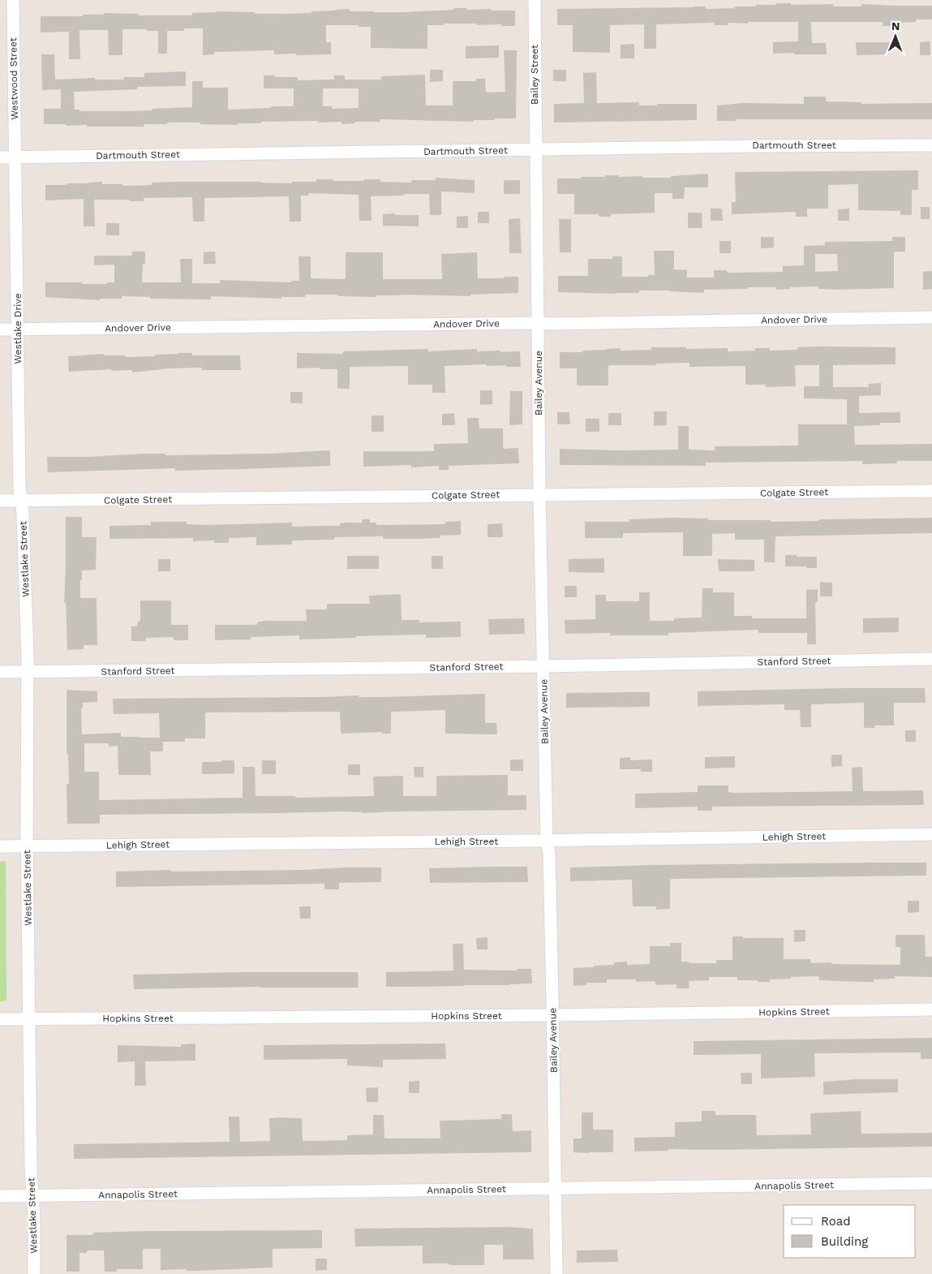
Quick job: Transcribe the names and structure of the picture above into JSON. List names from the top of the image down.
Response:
{
  "streets": {
    "street": [
      "Bailey Street",
      "Westwood Street",
      "Dartmouth Street",
      "Andover Drive",
      "Westlake Drive",
      "Bailey Avenue",
      "Colgate Street",
      "Westlake Street",
      "Stanford Street",
      "Lehigh Street",
      "Hopkins Street",
      "Annapolis Street"
    ]
  },
  "crossings": [
    ["Bailey Street", "Dartmouth Street"],
    ["Bailey Street", "Bailey Avenue"],
    ["Westwood Street", "Dartmouth Street"],
    ["Westwood Street", "Westlake Drive"],
    ["Dartmouth Street", "Westlake Drive"],
    ["Dartmouth Street", "Bailey Avenue"],
    ["Andover Drive", "Westlake Drive"],
    ["Andover Drive", "Bailey Avenue"],
    ["Westlake Drive", "Colgate Street"],
    ["Westlake Drive", "Westlake Street"],
    ["Bailey Avenue", "Colgate Street"],
    ["Bailey Avenue", "Stanford Street"],
    ["Bailey Avenue", "Lehigh Street"],
    ["Bailey Avenue", "Hopkins Street"],
    ["Bailey Avenue", "Annapolis Street"],
    ["Colgate Street", "Westlake Street"],
    ["Westlake Street", "Stanford Street"],
    ["Westlake Street", "Lehigh Street"],
    ["Westlake Street", "Hopkins Street"],
    ["Westlake Street", "Annapolis Street"]
  ],
  "legend": ["Road", "Building"],
  "north": "top"
}
